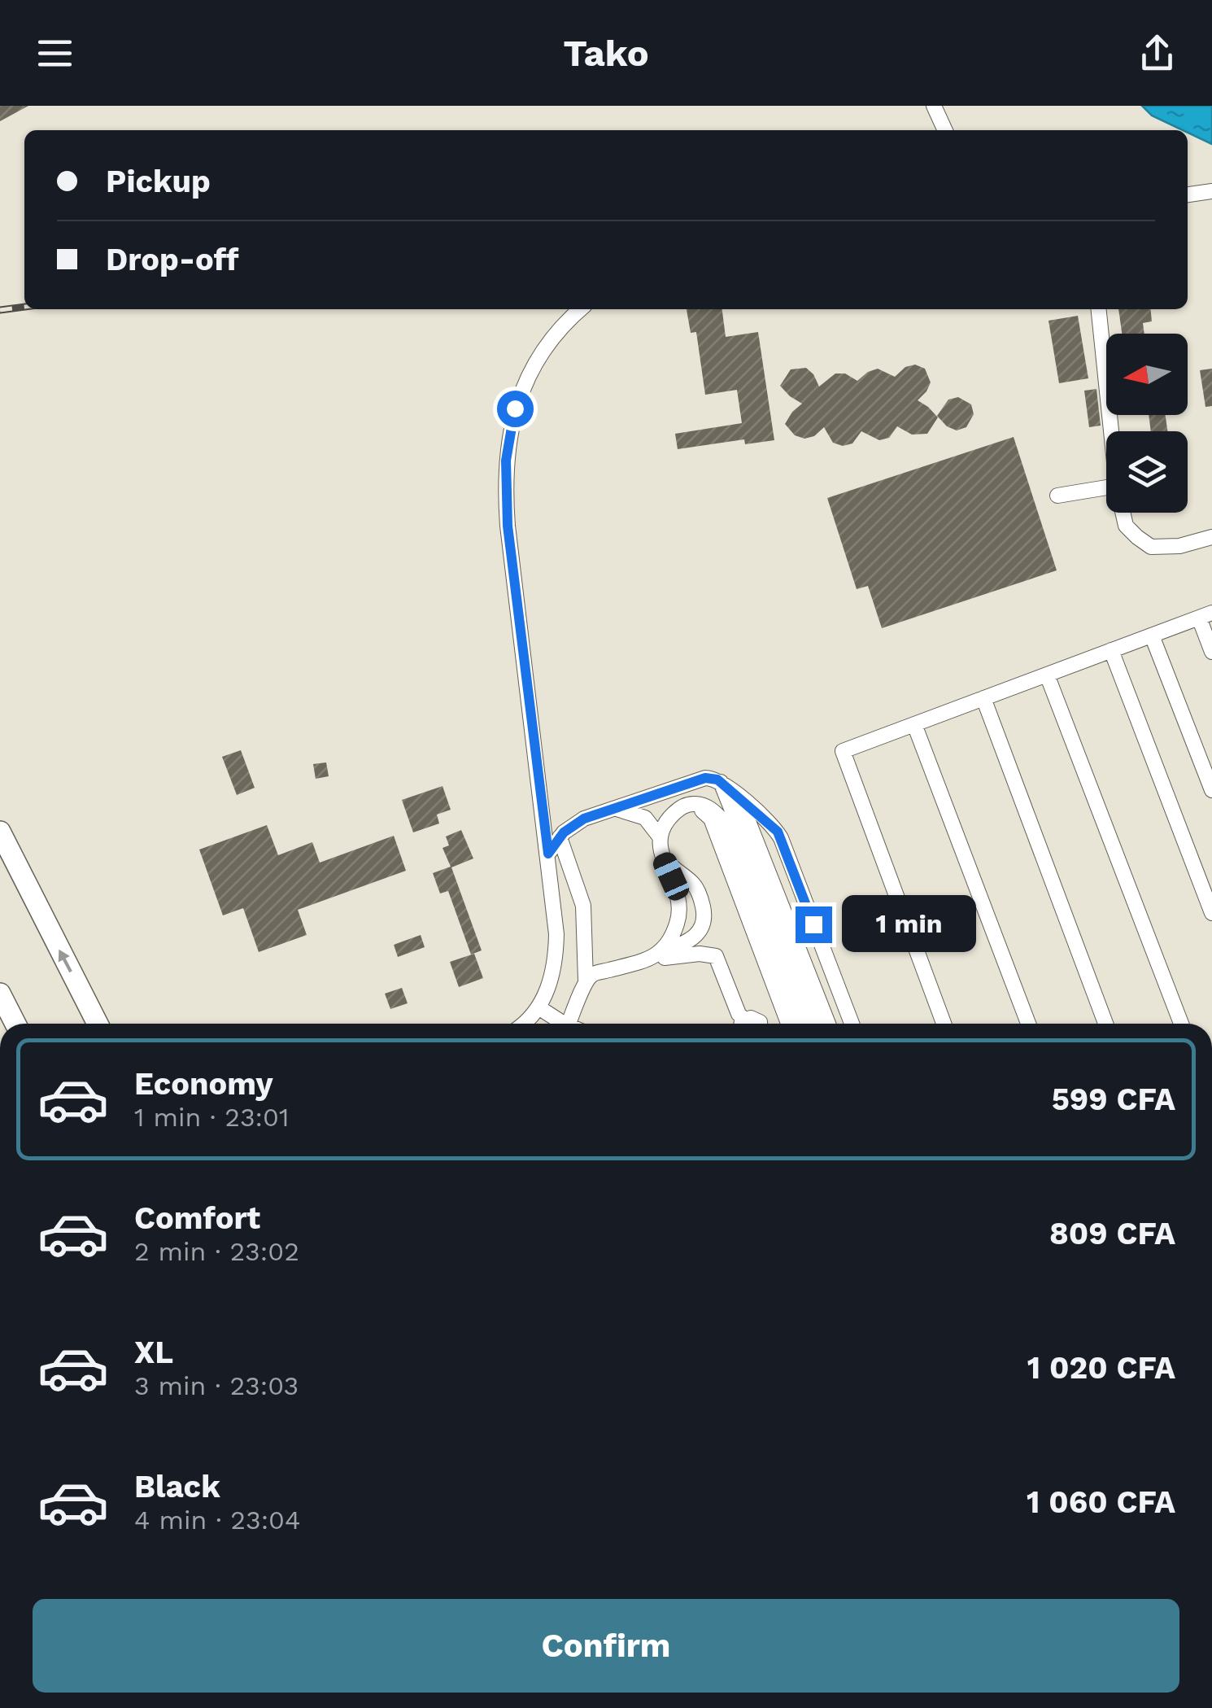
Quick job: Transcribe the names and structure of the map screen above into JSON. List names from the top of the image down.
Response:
{
  "north": "left",
  "page": {
    "header": "Tako",
    "banner": ["Pickup", "Drop-off"],
    "bubble": "1 min",
    "list": [
      {
        "name": "Economy",
        "note": "1 min · 23:01",
        "value": "599 CFA"
      },
      {
        "name": "Comfort",
        "note": "2 min · 23:02",
        "value": "809 CFA"
      },
      {
        "name": "XL",
        "note": "3 min · 23:03",
        "value": "1 020 CFA"
      },
      {
        "name": "Black",
        "note": "4 min · 23:04",
        "value": "1 060 CFA"
      }
    ],
    "buttons": "Confirm"
  }
}
